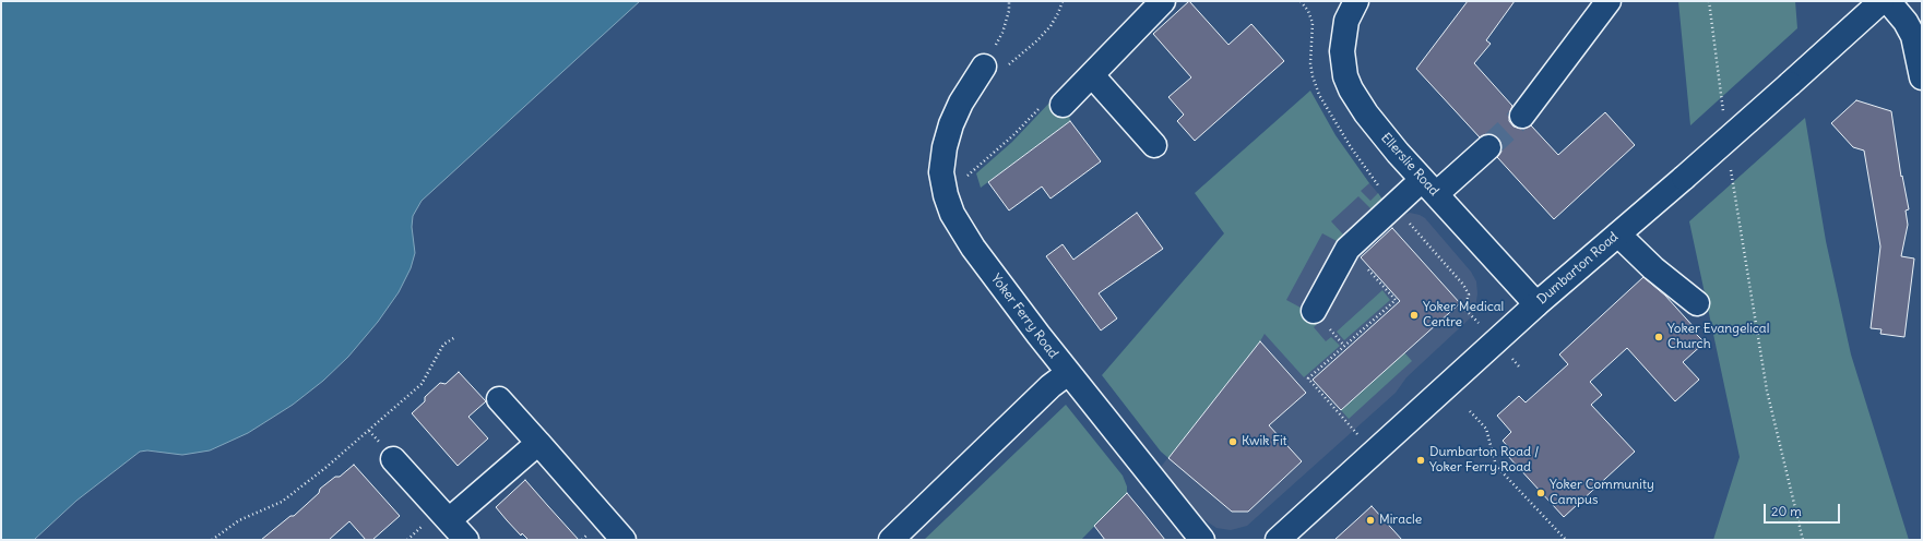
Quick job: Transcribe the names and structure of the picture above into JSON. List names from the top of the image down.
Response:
{
  "streets": {
    "street": ["Ellerslie Road", "Dumbarton Road", "Yoker Ferry Road"]
  },
  "crossings": [
    ["Ellerslie Road", "Dumbarton Road"]
  ],
  "places": [
    "Yoker Medical Centre",
    "Yoker Evangelical Church",
    "Kwik Fit",
    "Dumbarton Road / Yoker Ferry Road",
    "Yoker Community Campus",
    "Miracle"
  ],
  "scale_bar": "20 m"
}
